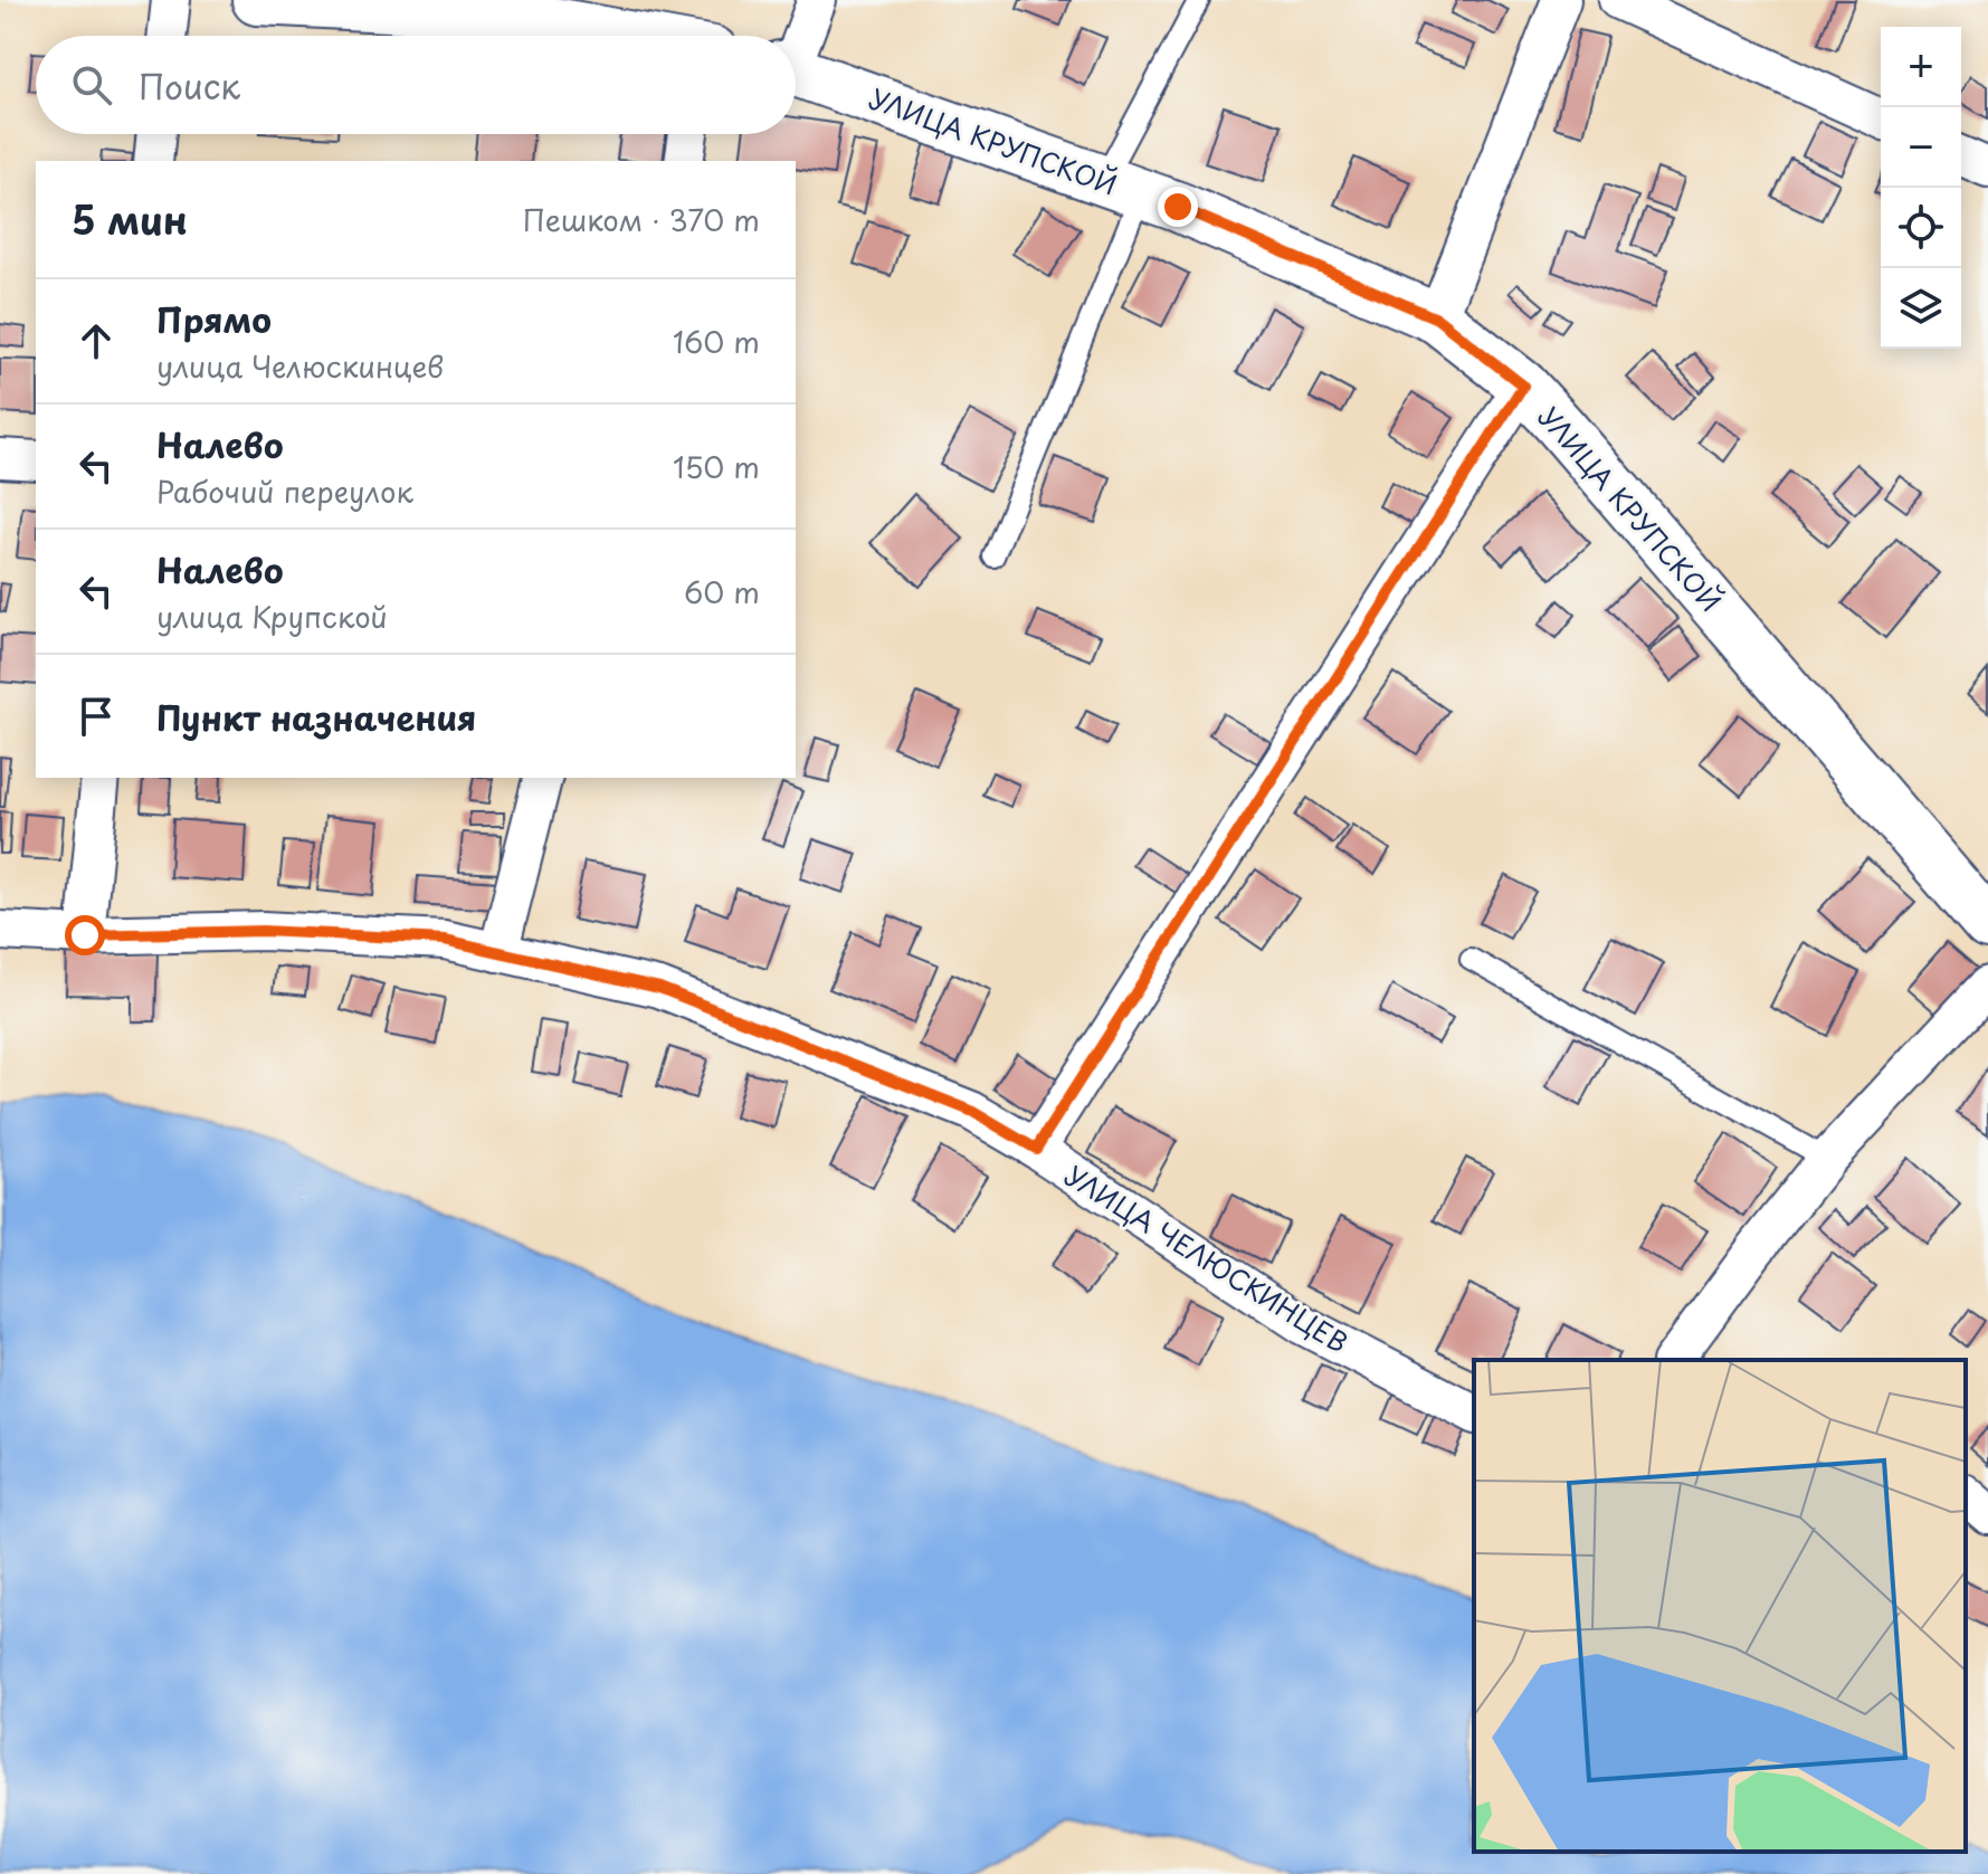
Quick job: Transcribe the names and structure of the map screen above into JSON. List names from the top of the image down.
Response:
{
  "streets": {
    "street": ["УЛИЦА КРУПСКОЙ", "УЛИЦА ЧЕЛЮСКИНЦЕВ"]
  },
  "page": {
    "map_buttons": ["+", "−"],
    "search": "Поиск",
    "heading": ["5 мин", "Пешком · 370 m"],
    "list": [
      ["Прямо", "улица Челюскинцев", "160 m"],
      ["Налево", "Рабочий переулок", "150 m"],
      ["Налево", "улица Крупской", "60 m"],
      "Пункт назначения"
    ]
  }
}
